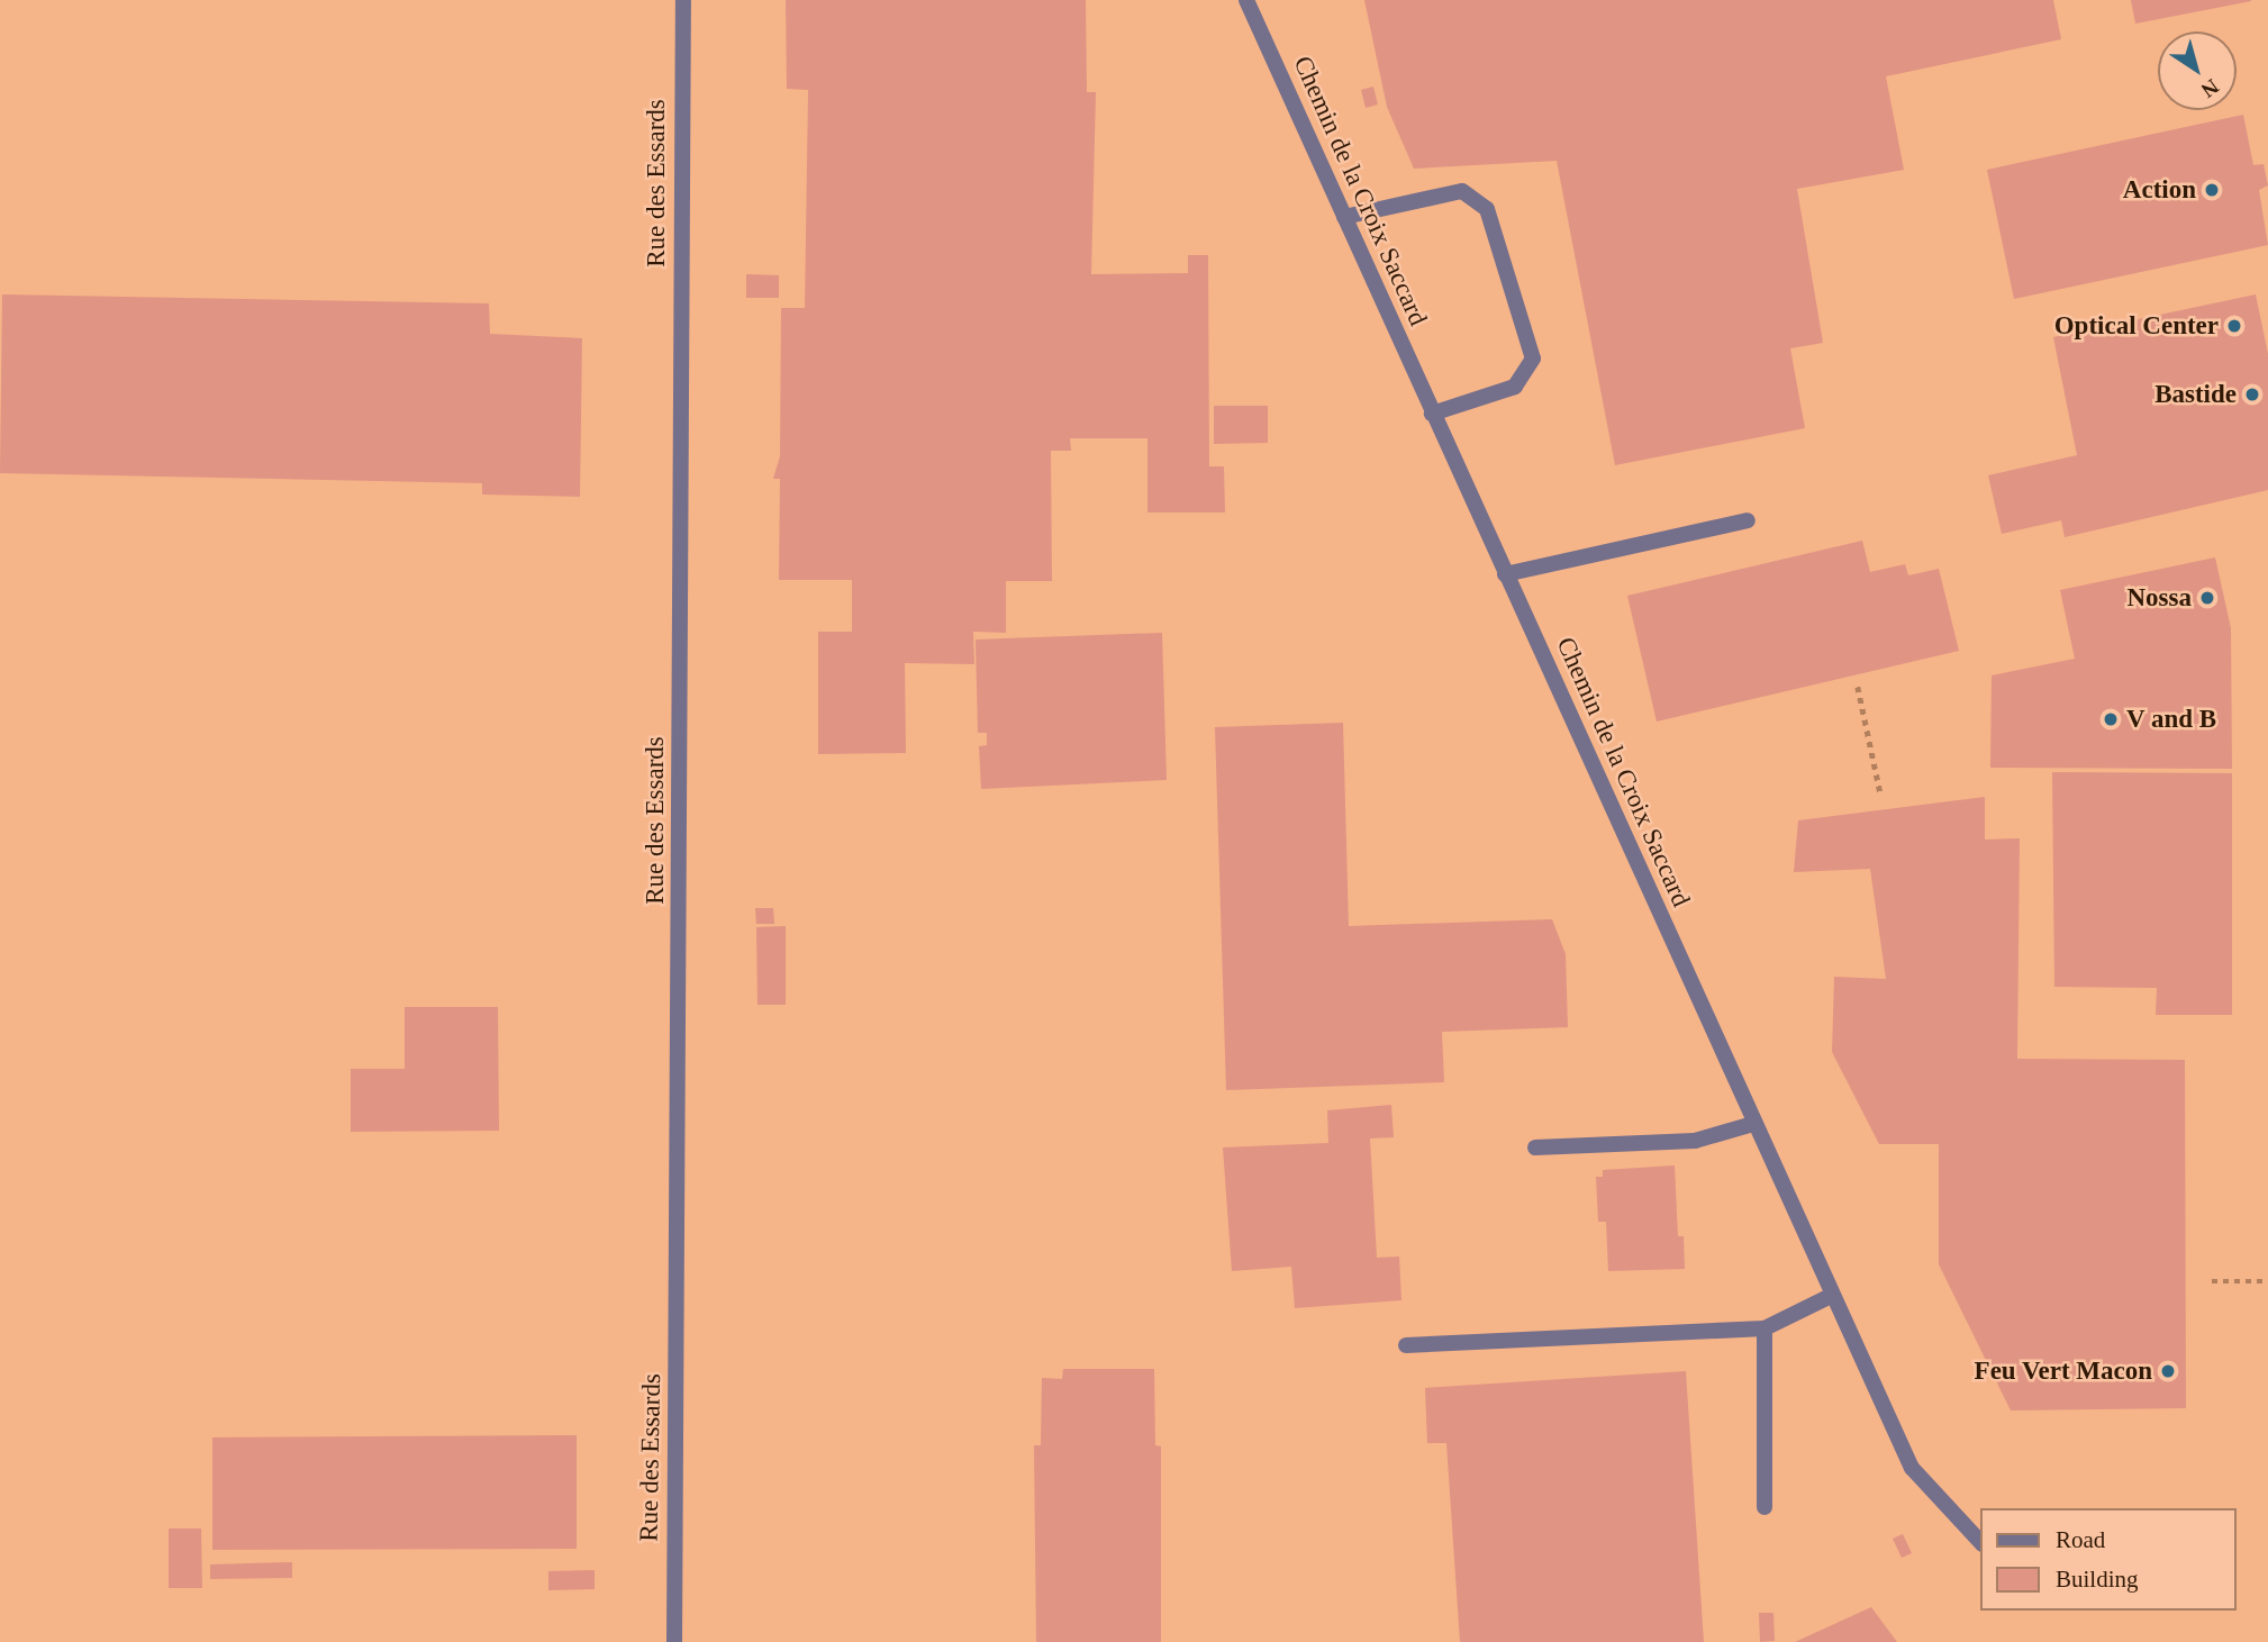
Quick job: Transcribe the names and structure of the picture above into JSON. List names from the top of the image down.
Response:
{
  "streets": {
    "street": ["Rue des Essards", "Chemin de la Croix Saccard"]
  },
  "places": [
    "Action",
    "Optical Center",
    "Bastide",
    "Nossa",
    "V and B",
    "Feu Vert Macon"
  ],
  "legend": ["Road", "Building"],
  "north": "bottom right"
}
